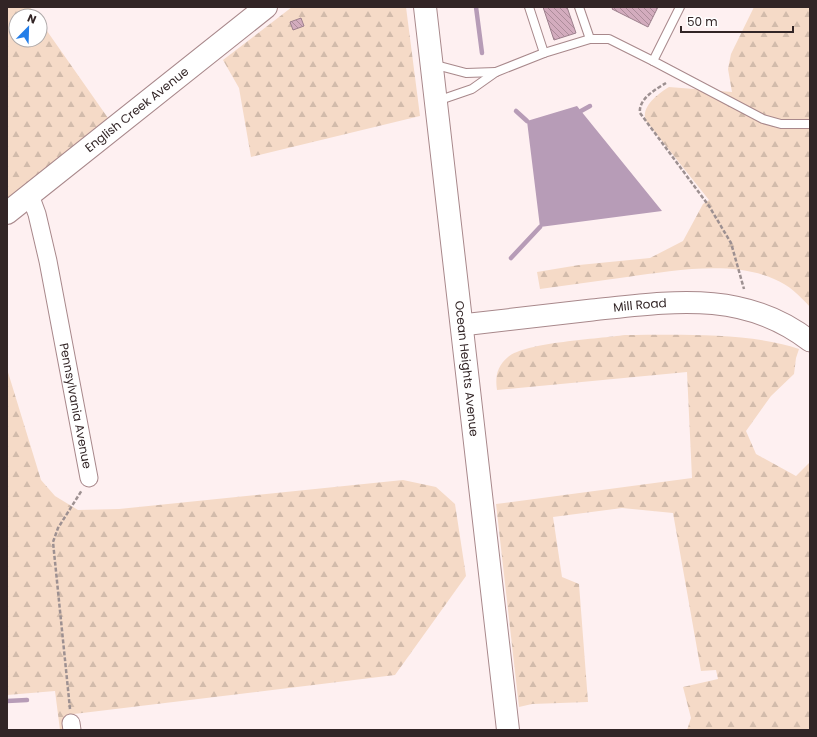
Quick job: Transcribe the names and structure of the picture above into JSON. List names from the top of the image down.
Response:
{
  "streets": {
    "main road": ["English Creek Avenue", "Ocean Heights Avenue"],
    "street": ["Mill Road", "Pennsylvania Avenue"]
  },
  "crossings": [
    ["English Creek Avenue", "Pennsylvania Avenue"],
    ["Mill Road", "Ocean Heights Avenue"]
  ],
  "scale_bar": "50 m",
  "north": "top right"
}
